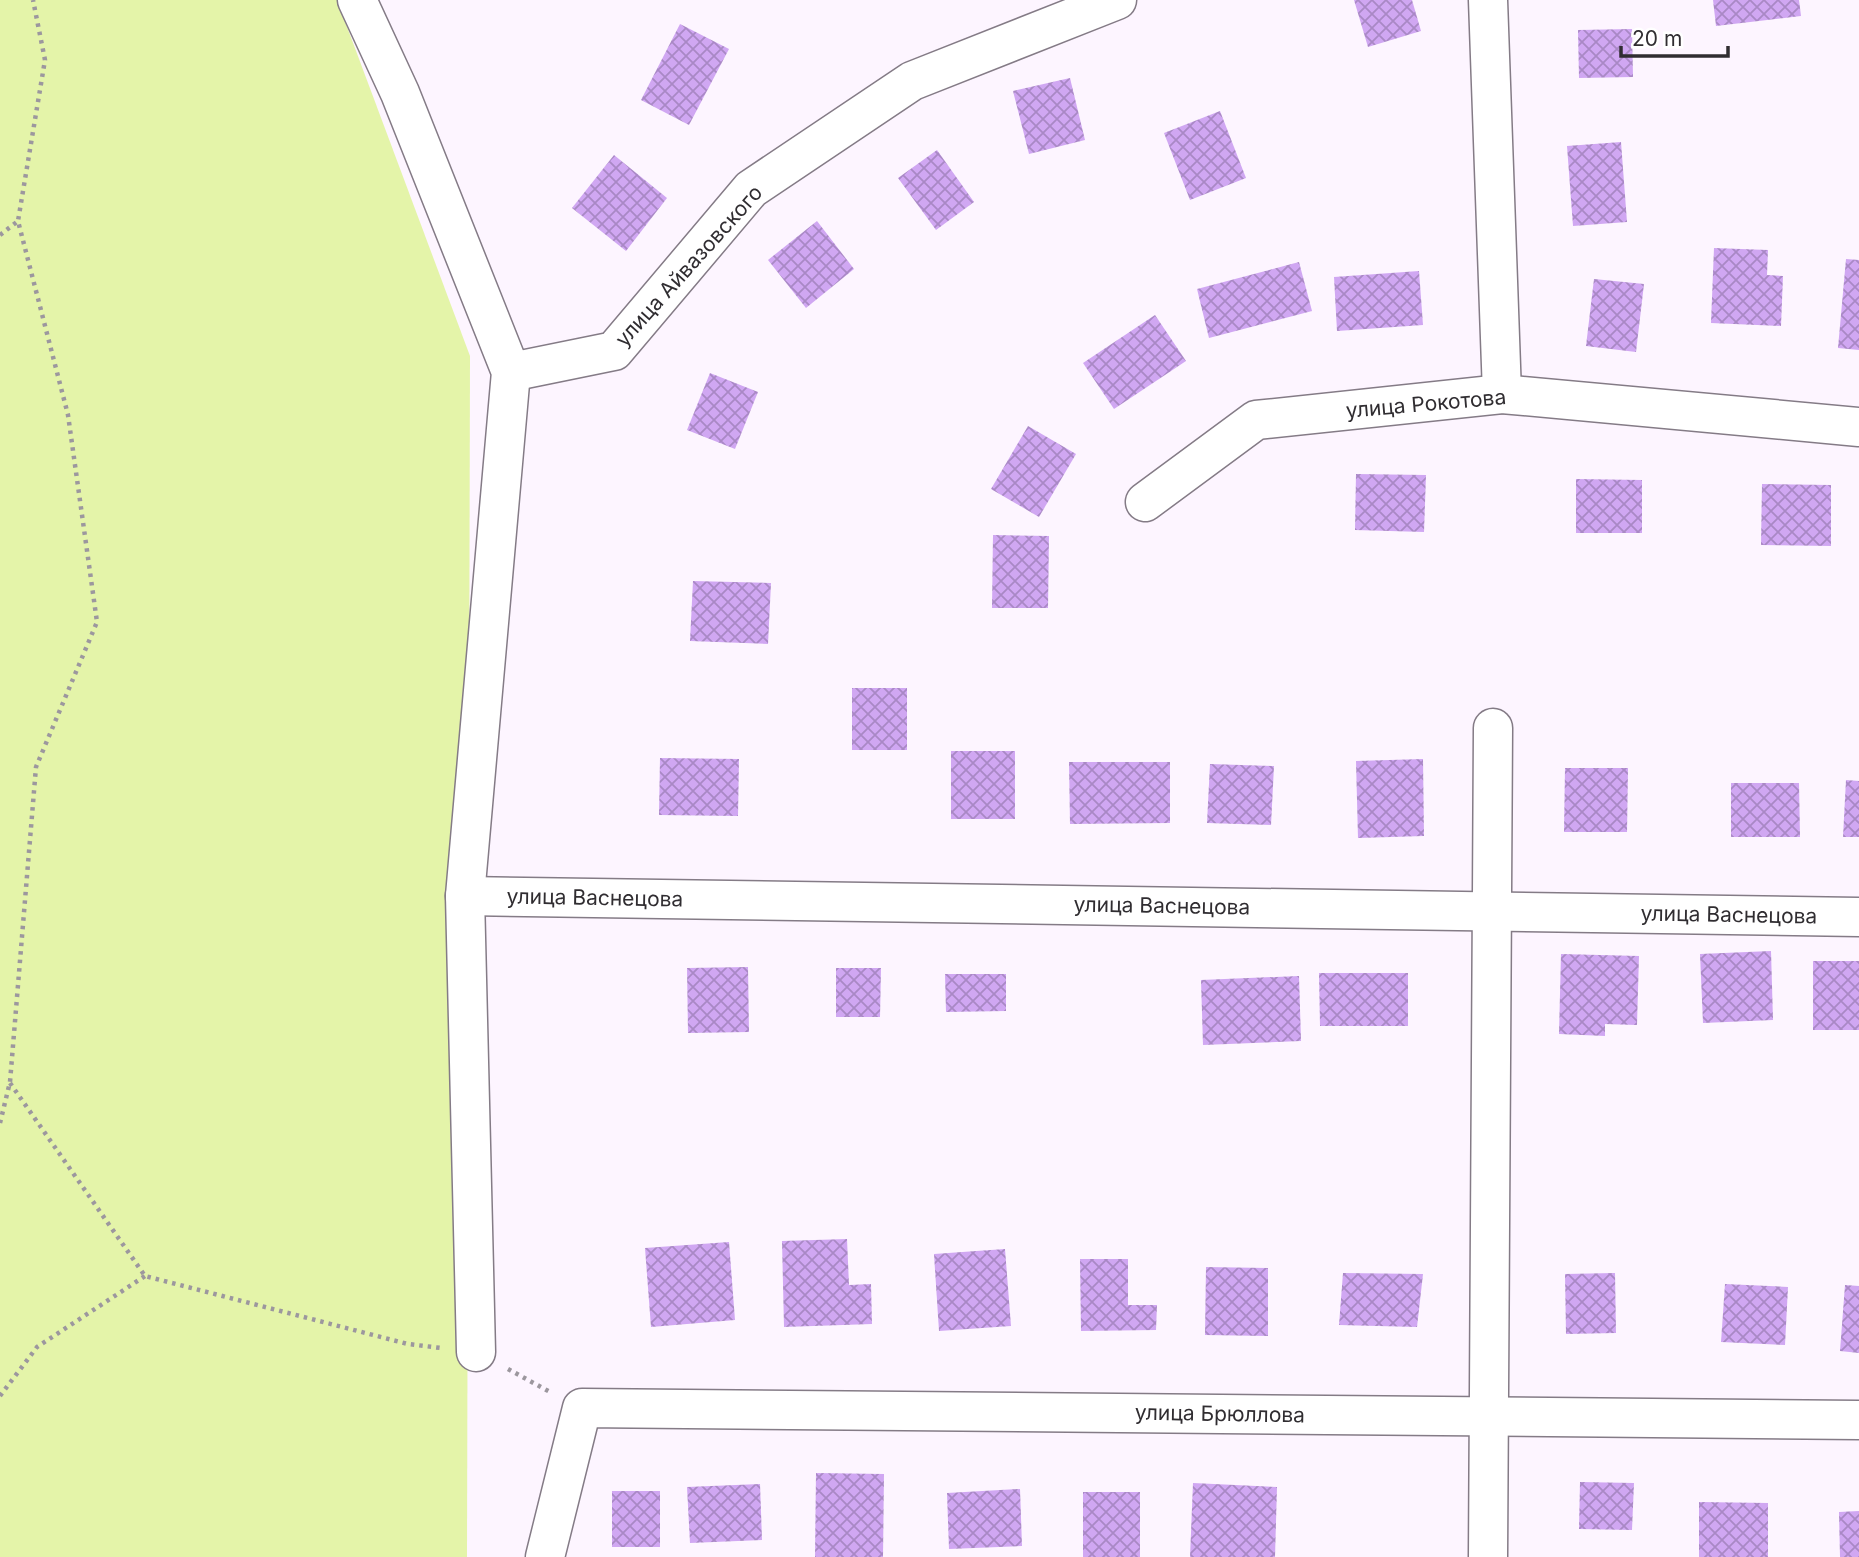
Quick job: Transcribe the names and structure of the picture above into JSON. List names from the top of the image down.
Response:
{
  "streets": {
    "street": [
      "улица Айвазовского",
      "улица Рокотова",
      "улица Васнецова",
      "улица Брюллова"
    ]
  },
  "scale_bar": "20 m"
}
